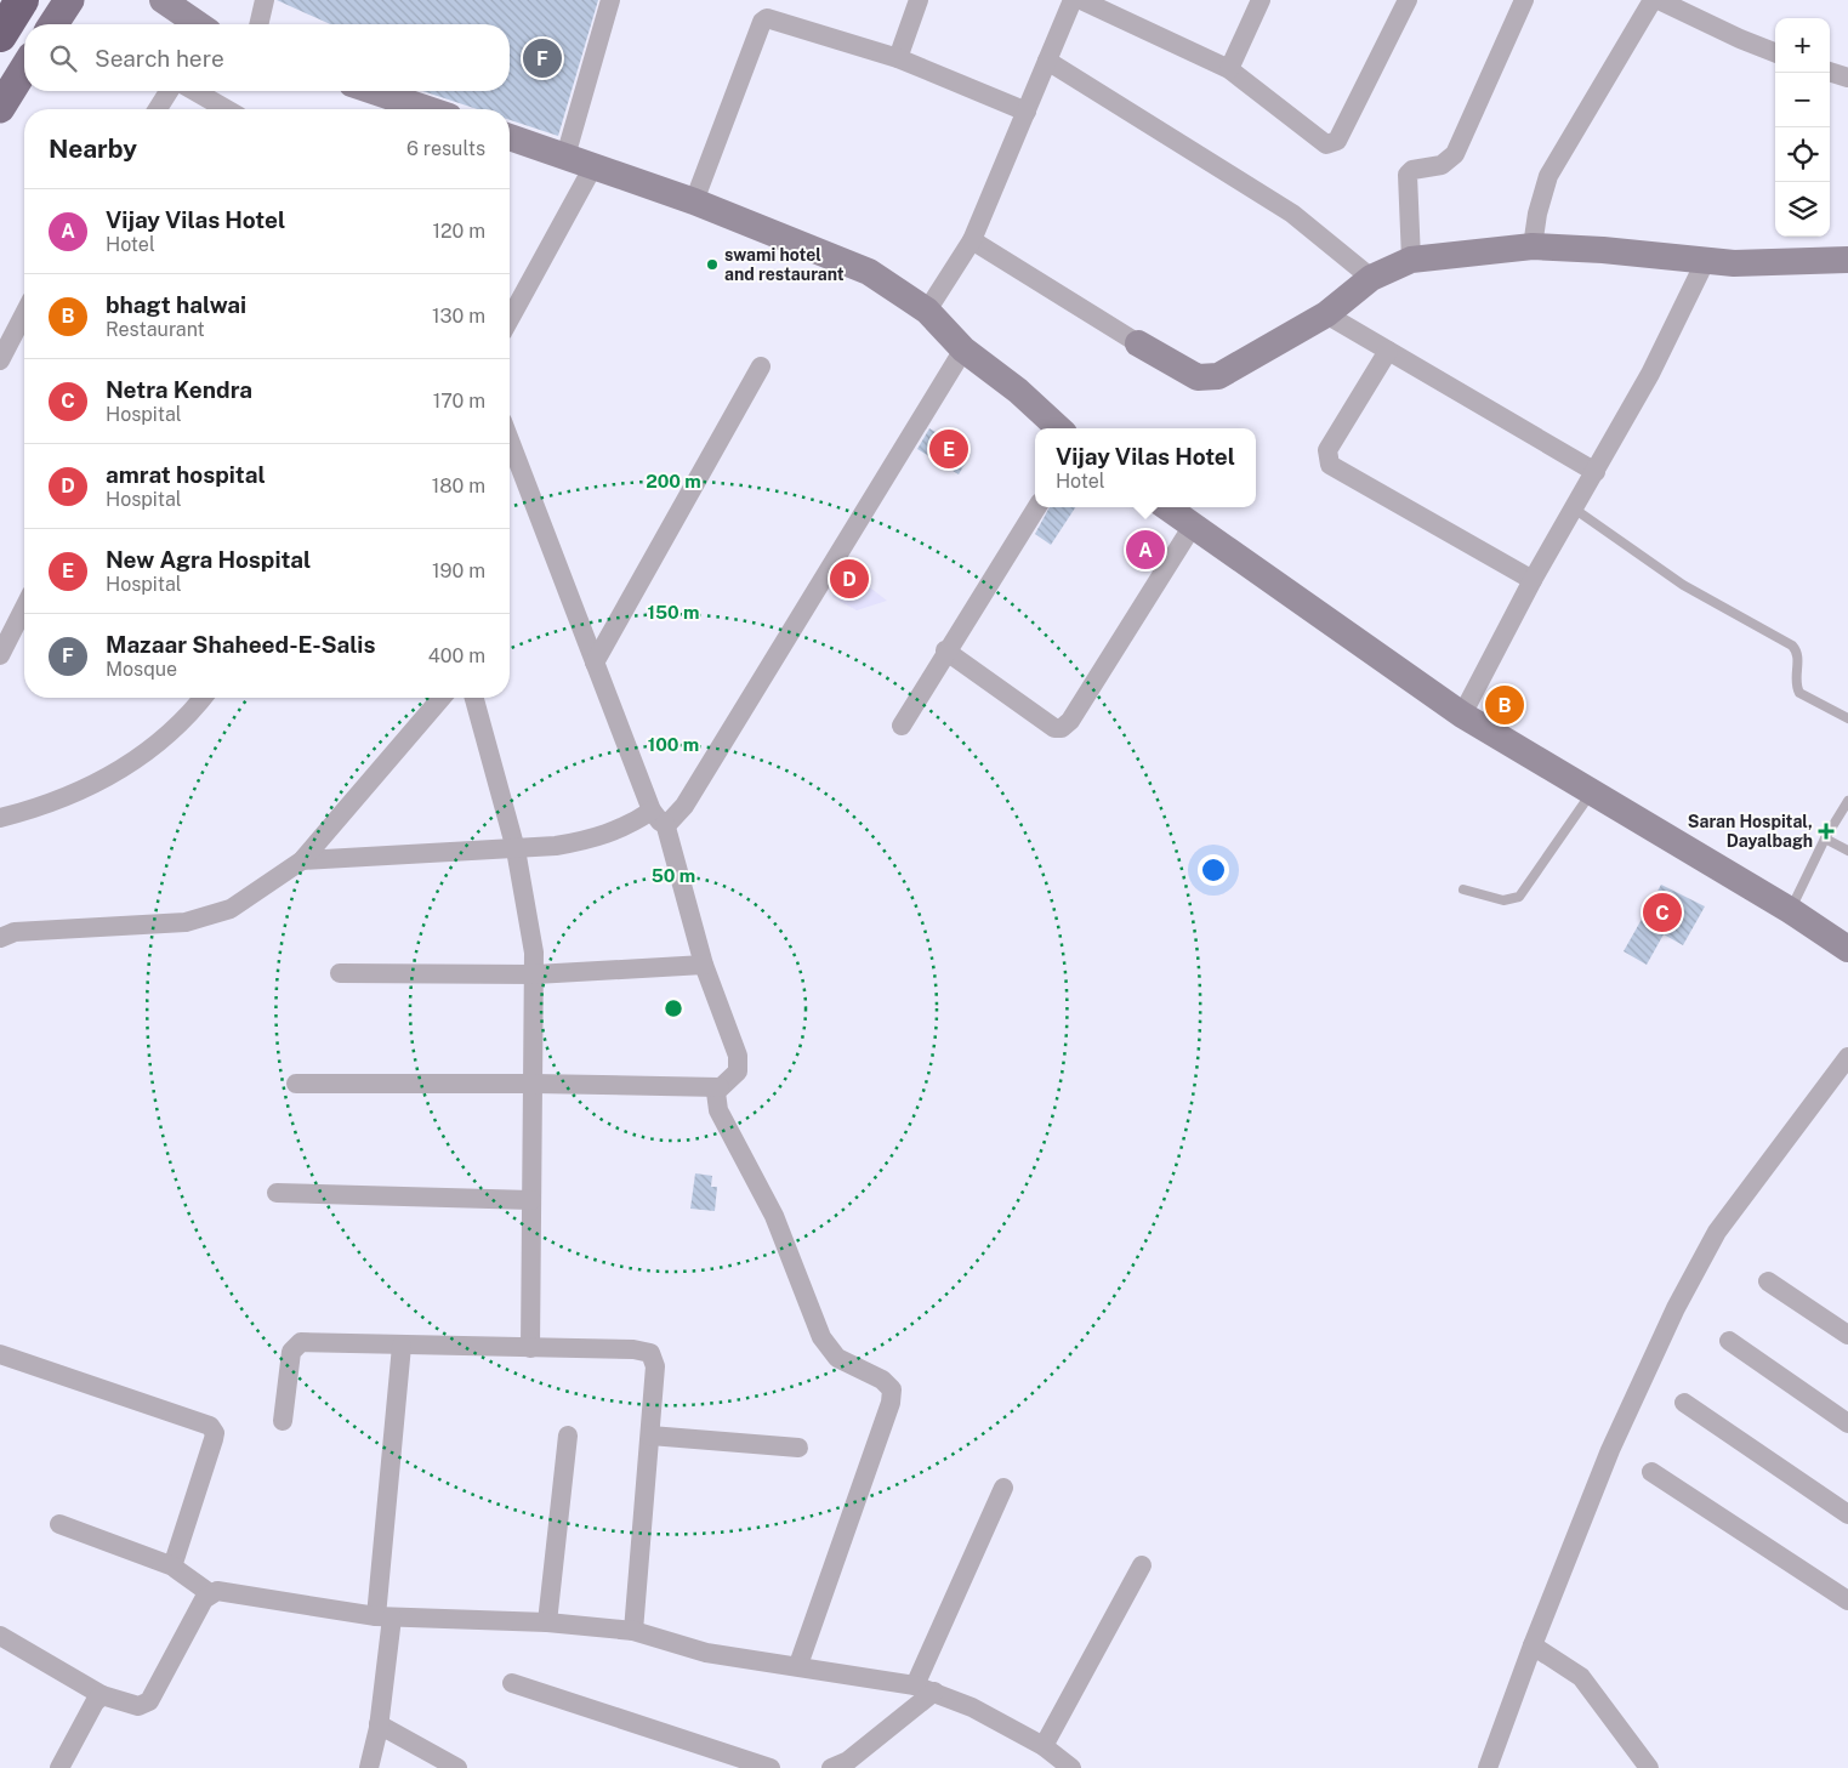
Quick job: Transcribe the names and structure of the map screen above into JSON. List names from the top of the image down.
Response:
{
  "places": {
    "other": ["swami hotel and restaurant"],
    "health": ["Saran Hospital, Dayalbagh"]
  },
  "page": {
    "map_buttons": ["+", "−"],
    "search": "Search here",
    "pins": [
      "F",
      "E",
      "A",
      "D",
      "B",
      "C"
    ],
    "heading": ["Nearby", "6 results"],
    "list": [
      {
        "mark": "A",
        "name": "Vijay Vilas Hotel",
        "note": "Hotel",
        "value": "120 m"
      },
      {
        "mark": "B",
        "name": "bhagt halwai",
        "note": "Restaurant",
        "value": "130 m"
      },
      {
        "mark": "C",
        "name": "Netra Kendra",
        "note": "Hospital",
        "value": "170 m"
      },
      {
        "mark": "D",
        "name": "amrat hospital",
        "note": "Hospital",
        "value": "180 m"
      },
      {
        "mark": "E",
        "name": "New Agra Hospital",
        "note": "Hospital",
        "value": "190 m"
      },
      {
        "mark": "F",
        "name": "Mazaar Shaheed-E-Salis",
        "note": "Mosque",
        "value": "400 m"
      }
    ],
    "popup": ["Vijay Vilas Hotel", "Hotel"]
  },
  "rings": [
    "200 m",
    "150 m",
    "100 m",
    "50 m"
  ]
}
